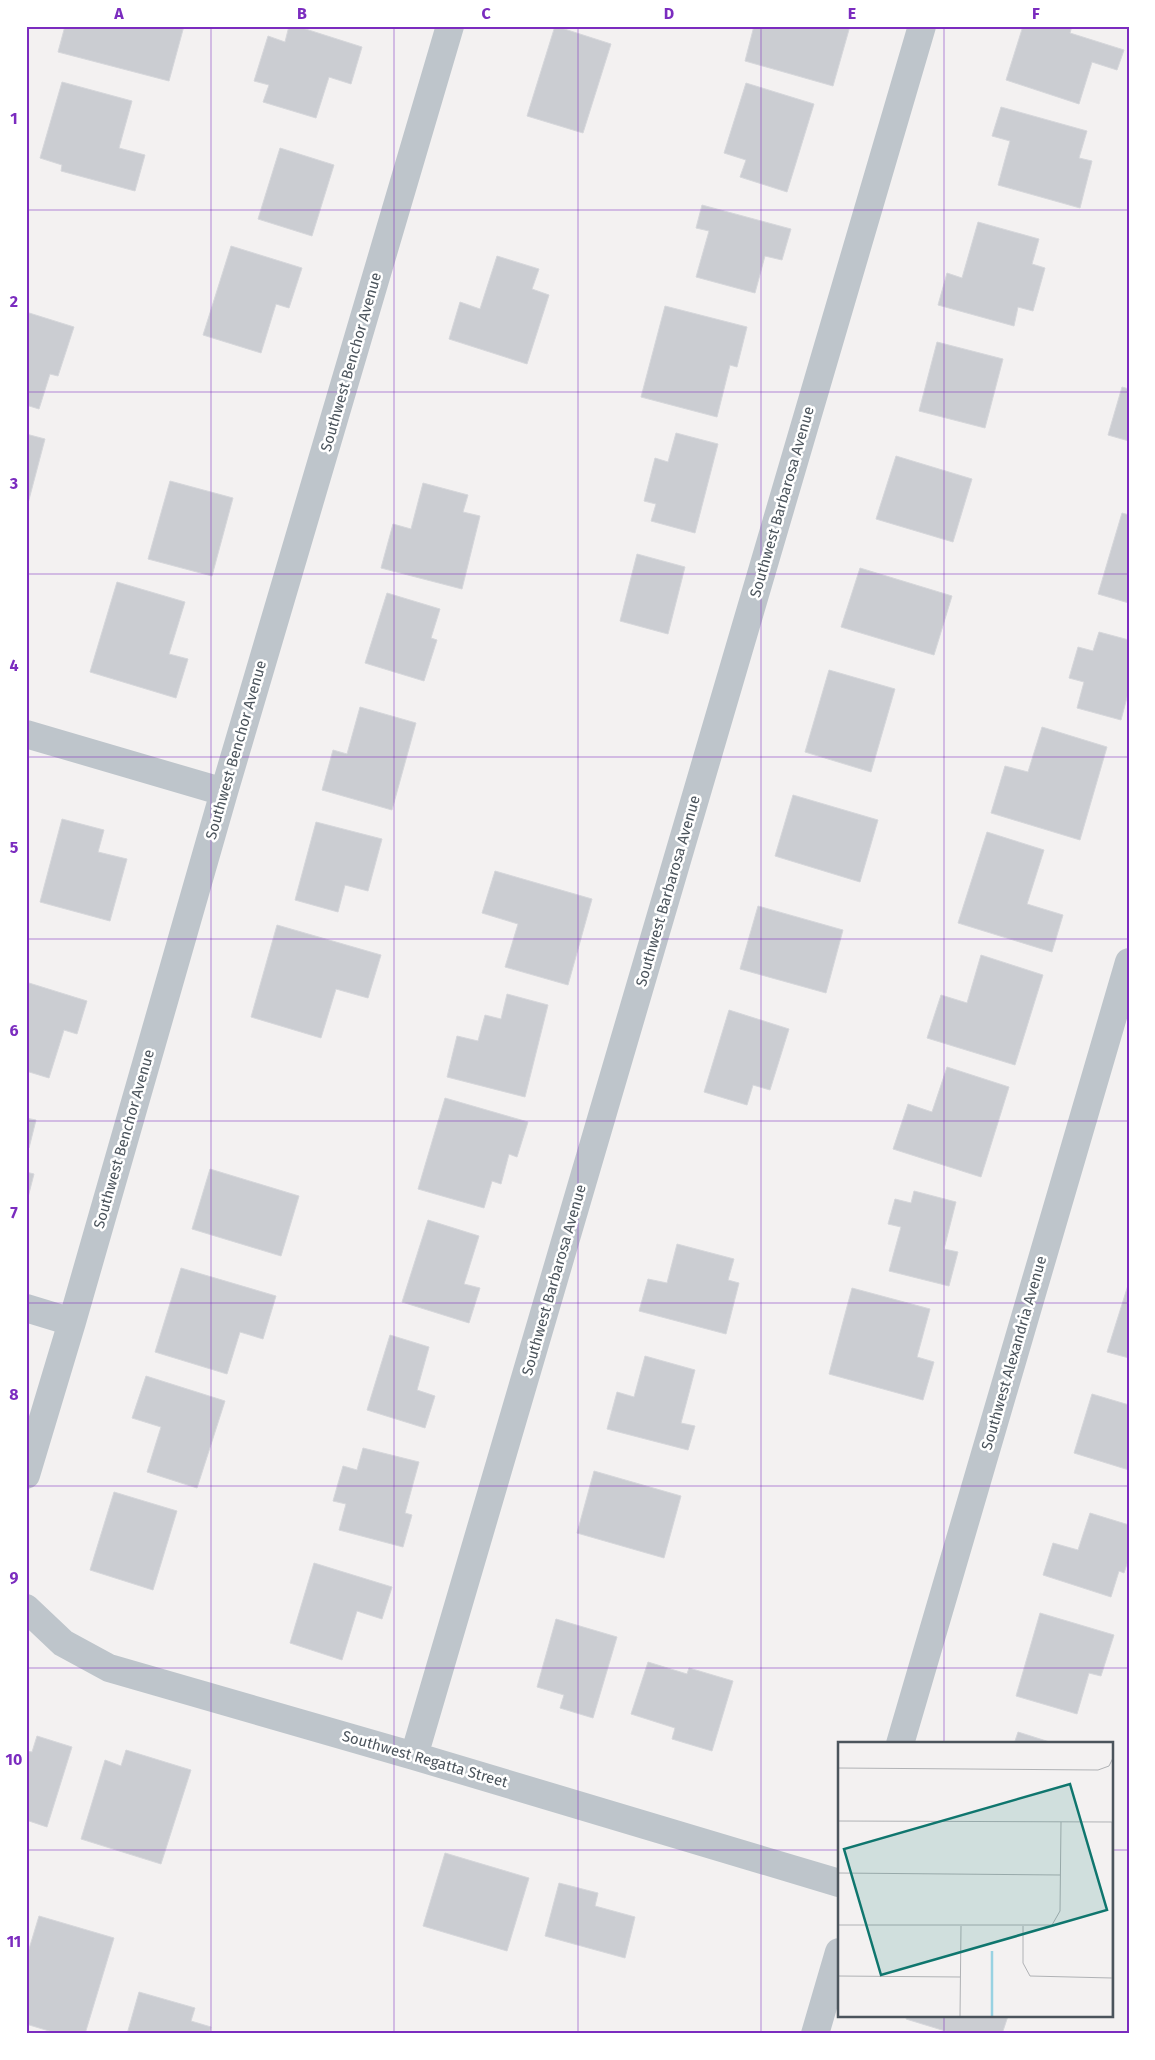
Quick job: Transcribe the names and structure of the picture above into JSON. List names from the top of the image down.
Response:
{
  "streets": {
    "street": [
      "Southwest Benchor Avenue",
      "Southwest Barbarosa Avenue",
      "Southwest Alexandria Avenue",
      "Southwest Regatta Street"
    ]
  },
  "crossings": [
    ["Southwest Barbarosa Avenue", "Southwest Regatta Street"]
  ],
  "grid": {
    "columns": [
      "A",
      "B",
      "C",
      "D",
      "E",
      "F"
    ],
    "rows": [
      "1",
      "2",
      "3",
      "4",
      "5",
      "6",
      "7",
      "8",
      "9",
      "10",
      "11"
    ]
  }
}
